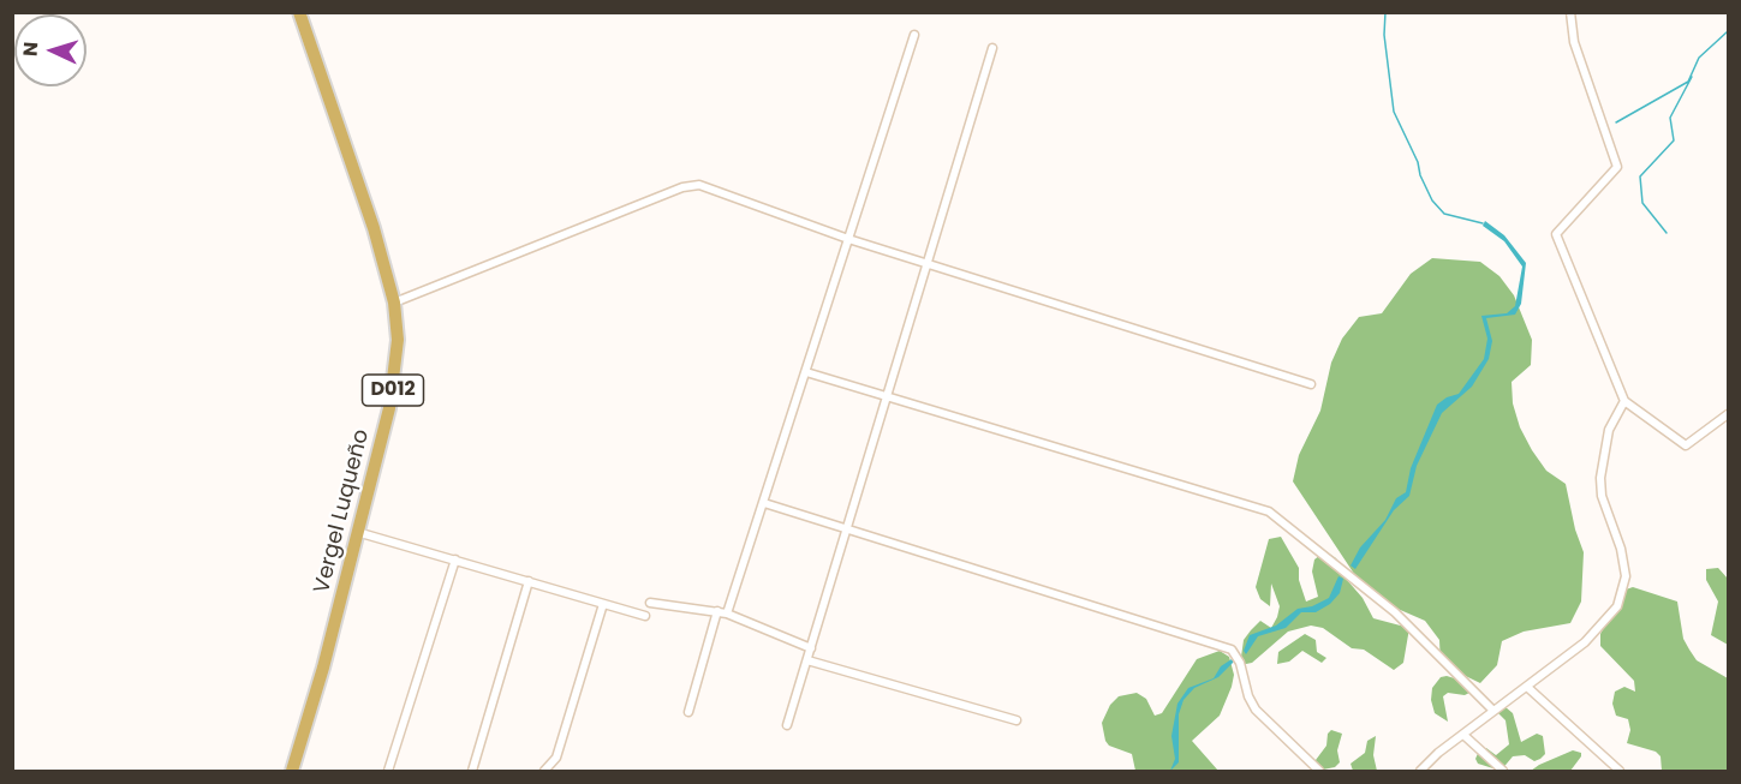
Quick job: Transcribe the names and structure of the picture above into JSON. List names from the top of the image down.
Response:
{
  "streets": {
    "main road": ["D012", "Vergel Luqueño"]
  },
  "north": "left"
}
